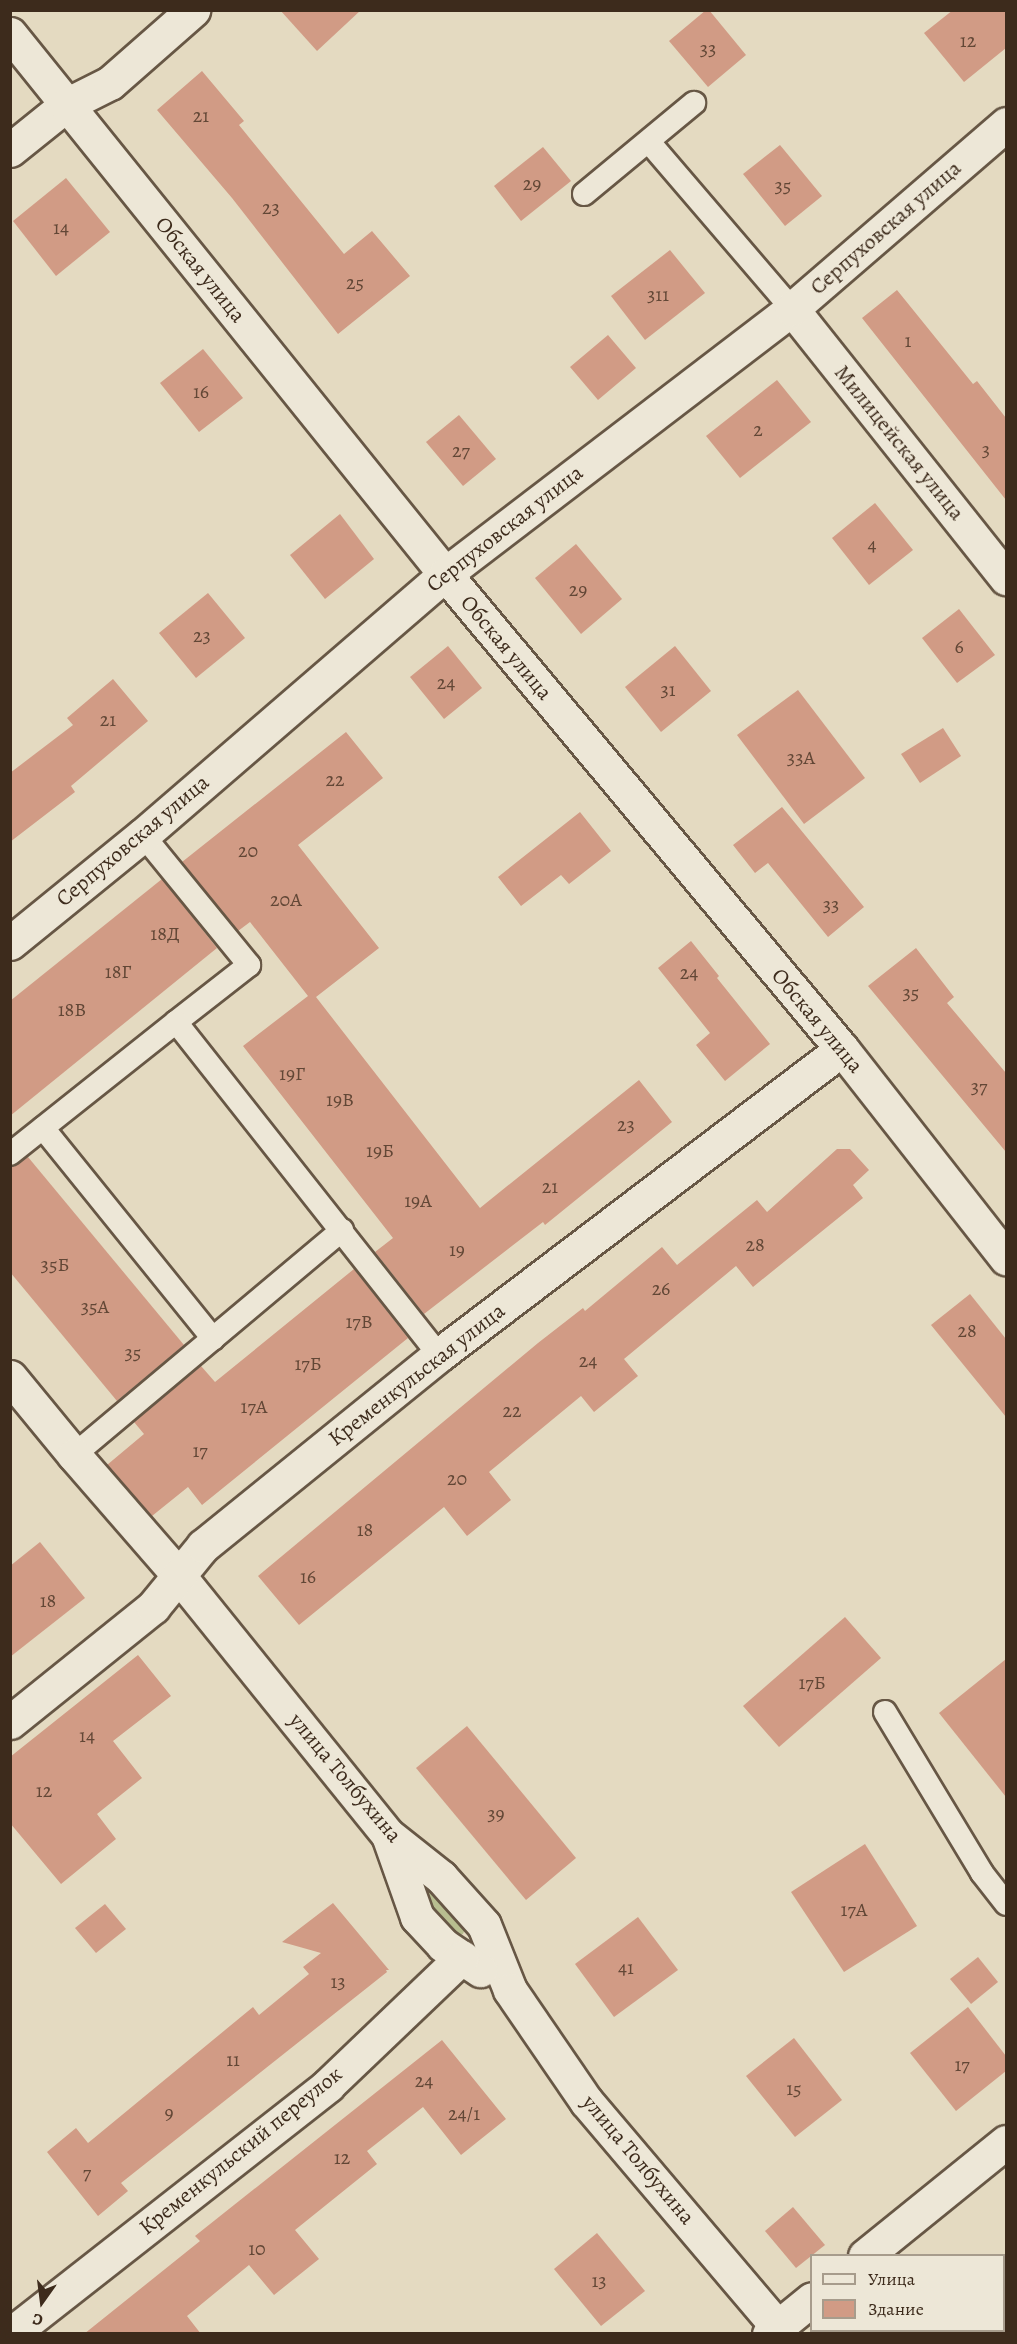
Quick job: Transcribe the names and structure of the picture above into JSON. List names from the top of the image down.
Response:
{
  "streets": {
    "street": [
      "Серпуховская улица",
      "Обская улица",
      "Милицейская улица",
      "Кременкульская улица",
      "улица Толбухина",
      "Кременкульский переулок"
    ]
  },
  "crossings": [
    ["Серпуховская улица", "Обская улица"],
    ["Серпуховская улица", "Милицейская улица"],
    ["Обская улица", "Кременкульская улица"],
    ["Кременкульская улица", "улица Толбухина"]
  ],
  "house_numbers": [
    "12",
    "33",
    "21",
    "29",
    "35",
    "23",
    "14",
    "25",
    "311",
    "1",
    "16",
    "2",
    "3",
    "27",
    "4",
    "29",
    "23",
    "6",
    "24",
    "31",
    "21",
    "33А",
    "22",
    "20",
    "20А",
    "33",
    "18Д",
    "18Г",
    "24",
    "35",
    "18В",
    "19Г",
    "37",
    "19В",
    "23",
    "19Б",
    "21",
    "19А",
    "28",
    "19",
    "35Б",
    "26",
    "35А",
    "17В",
    "28",
    "35",
    "24",
    "17Б",
    "17А",
    "22",
    "17",
    "20",
    "18",
    "16",
    "18",
    "17Б",
    "14",
    "12",
    "39",
    "17А",
    "41",
    "13",
    "11",
    "17",
    "24",
    "15",
    "9",
    "24/1",
    "12",
    "7",
    "10",
    "13"
  ],
  "legend": ["Улица", "Здание"],
  "north": "bottom"
}
